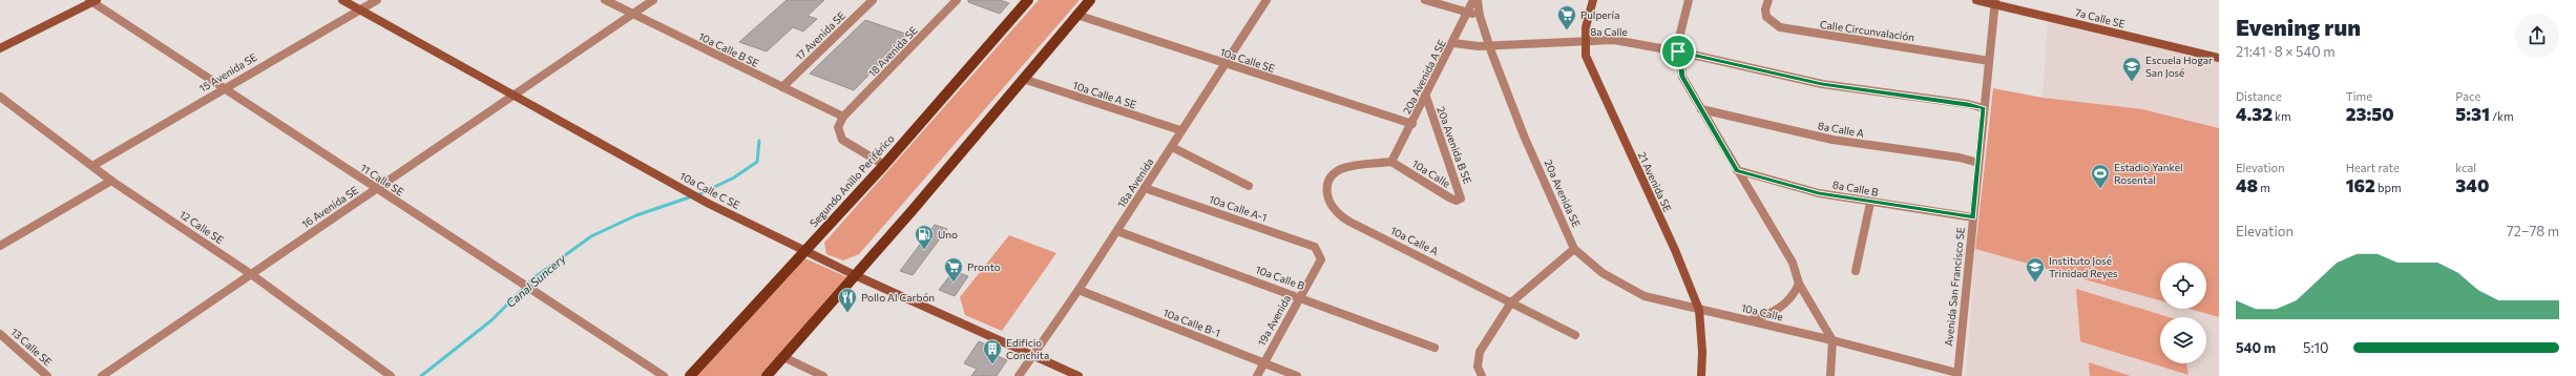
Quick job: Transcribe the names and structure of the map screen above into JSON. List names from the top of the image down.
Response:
{
  "streets": {
    "main road": ["Segundo Anillo Periférico"],
    "street": [
      "7a Calle SE",
      "Calle Circunvalación",
      "8a Calle",
      "17 Avenida SE",
      "10a Calle B SE",
      "18 Avenida SE",
      "10a Calle SE",
      "15 Avenida SE",
      "20a Avenida A SE",
      "10a Calle A SE",
      "8a Calle A",
      "20a Avenida B SE",
      "10a Calle",
      "11 Calle SE",
      "21 Avenida SE",
      "18a Avenida",
      "8a Calle B",
      "10a Calle C SE",
      "20a Avenida SE",
      "16 Avenida SE",
      "10a Calle A-1",
      "12 Calle SE",
      "10a Calle A",
      "10a Calle B",
      "Avenida San Francisco SE",
      "19a Avenida",
      "10a Calle B-1",
      "13 Calle SE"
    ]
  },
  "crossings": [
    ["7a Calle SE", "Avenida San Francisco SE"],
    ["Calle Circunvalación", "Avenida San Francisco SE"],
    ["8a Calle", "20a Avenida A SE"],
    ["8a Calle", "21 Avenida SE"],
    ["8a Calle", "20a Avenida SE"],
    ["8a Calle", "Avenida San Francisco SE"],
    ["17 Avenida SE", "10a Calle B SE"],
    ["10a Calle B SE", "18 Avenida SE"],
    ["10a Calle B SE", "16 Avenida SE"],
    ["10a Calle SE", "20a Avenida A SE"],
    ["10a Calle SE", "18a Avenida"],
    ["15 Avenida SE", "11 Calle SE"],
    ["15 Avenida SE", "10a Calle C SE"],
    ["15 Avenida SE", "12 Calle SE"],
    ["20a Avenida A SE", "20a Avenida B SE"],
    ["20a Avenida A SE", "10a Calle"],
    ["20a Avenida A SE", "10a Calle A"],
    ["10a Calle A SE", "18a Avenida"],
    ["8a Calle A", "Avenida San Francisco SE"],
    ["20a Avenida B SE", "10a Calle"],
    ["10a Calle", "21 Avenida SE"],
    ["10a Calle", "20a Avenida SE"],
    ["10a Calle", "10a Calle A"],
    ["10a Calle", "Avenida San Francisco SE"],
    ["11 Calle SE", "16 Avenida SE"],
    ["Segundo Anillo Periférico", "10a Calle C SE"],
    ["18a Avenida", "10a Calle C SE"],
    ["18a Avenida", "10a Calle A-1"],
    ["18a Avenida", "10a Calle B"],
    ["18a Avenida", "10a Calle B-1"],
    ["8a Calle B", "Avenida San Francisco SE"],
    ["10a Calle C SE", "16 Avenida SE"],
    ["16 Avenida SE", "12 Calle SE"],
    ["10a Calle A-1", "19a Avenida"],
    ["10a Calle B", "19a Avenida"],
    ["19a Avenida", "10a Calle B-1"]
  ],
  "water": ["Canal Suncery"],
  "places": {
    "supermarket": ["Pulpería", "Pronto"],
    "school or university": ["Escuela Hogar San José", "Instituto José Trinidad Reyes"],
    "sports": ["Estadio Yankel Rosental"],
    "fuel station": ["Uno"],
    "restaurant": ["Pollo Al Carbón"],
    "building": ["Edificio Conchita"]
  },
  "page": {
    "heading": ["Evening run", "21:41 · 8 × 540 m"],
    "stats": [
      ["Distance", "4.32 km"],
      ["Time", "23:50"],
      ["Pace", "5:31 /km"],
      ["Elevation", "48 m"],
      ["Heart rate", "162 bpm"],
      ["kcal", "340"]
    ],
    "chart": ["Elevation", "72–78 m"],
    "list": [
      {
        "name": "540 m",
        "note": "5:10"
      }
    ]
  }
}
